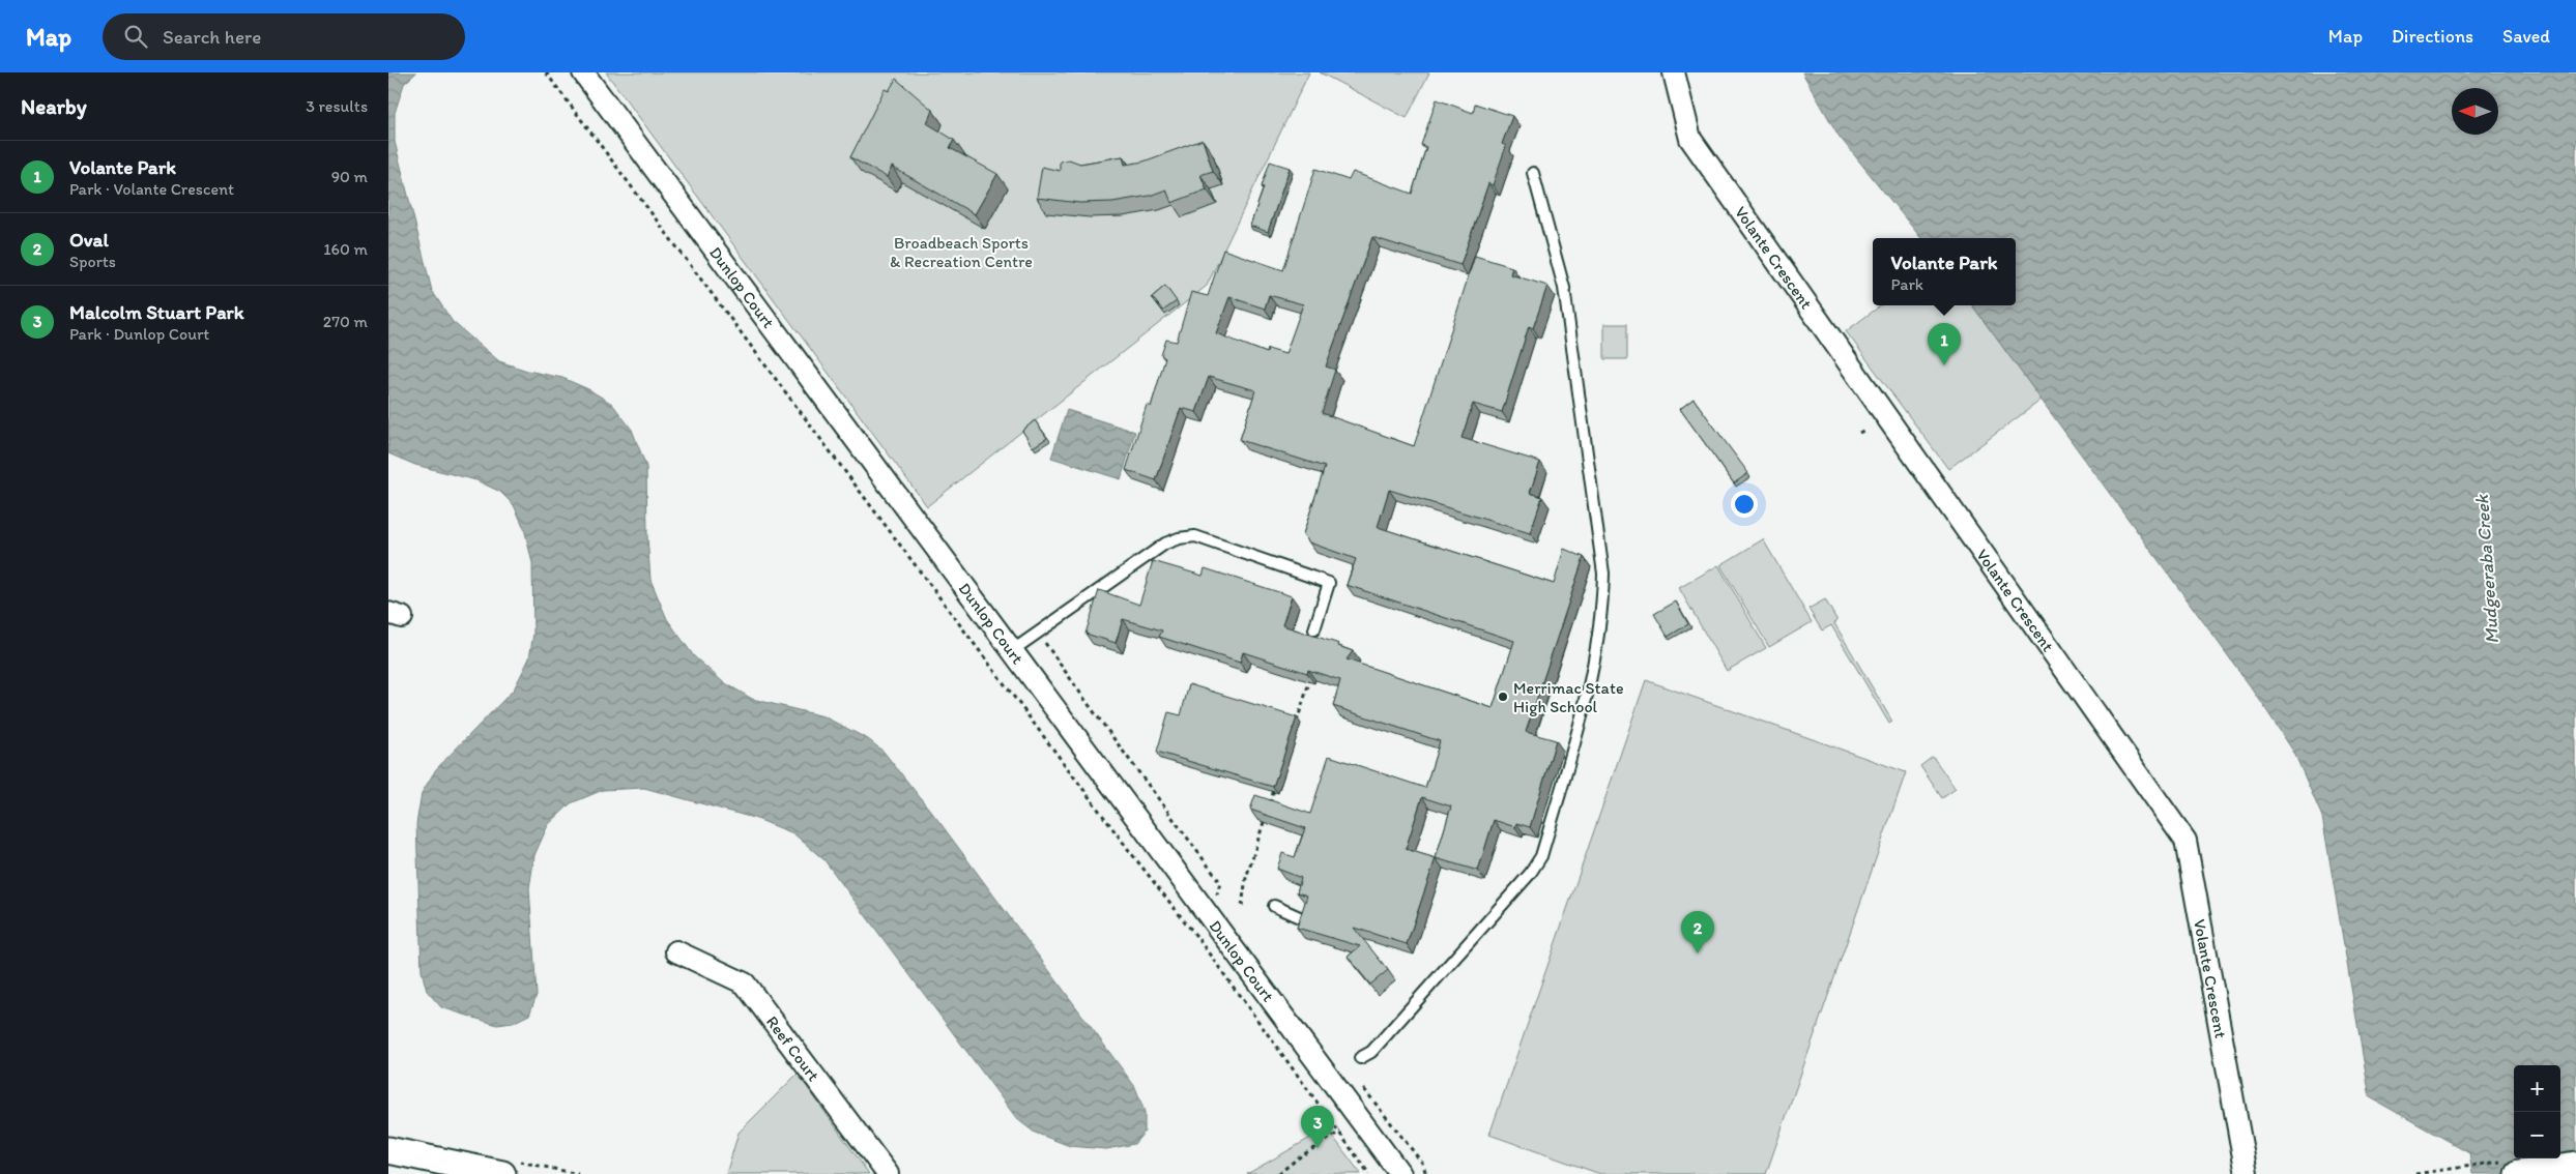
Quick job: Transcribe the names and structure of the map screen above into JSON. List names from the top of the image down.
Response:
{
  "streets": {
    "street": ["Volante Crescent", "Dunlop Court", "Reef Court"]
  },
  "water": ["Mudgeeraba Creek"],
  "parks": ["Broadbeach Sports & Recreation Centre"],
  "places": ["Merrimac State High School"],
  "north": "left",
  "page": {
    "header": "Map",
    "search": "Search here",
    "nav": ["Map", "Directions", "Saved"],
    "heading": ["Nearby", "3 results"],
    "list": [
      {
        "mark": "1",
        "name": "Volante Park",
        "note": "Park · Volante Crescent",
        "value": "90 m"
      },
      {
        "mark": "2",
        "name": "Oval",
        "note": "Sports",
        "value": "160 m"
      },
      {
        "mark": "3",
        "name": "Malcolm Stuart Park",
        "note": "Park · Dunlop Court",
        "value": "270 m"
      }
    ],
    "popup": ["Volante Park", "Park"],
    "pins": ["1", "2", "3"],
    "map_buttons": ["+", "−"]
  }
}
